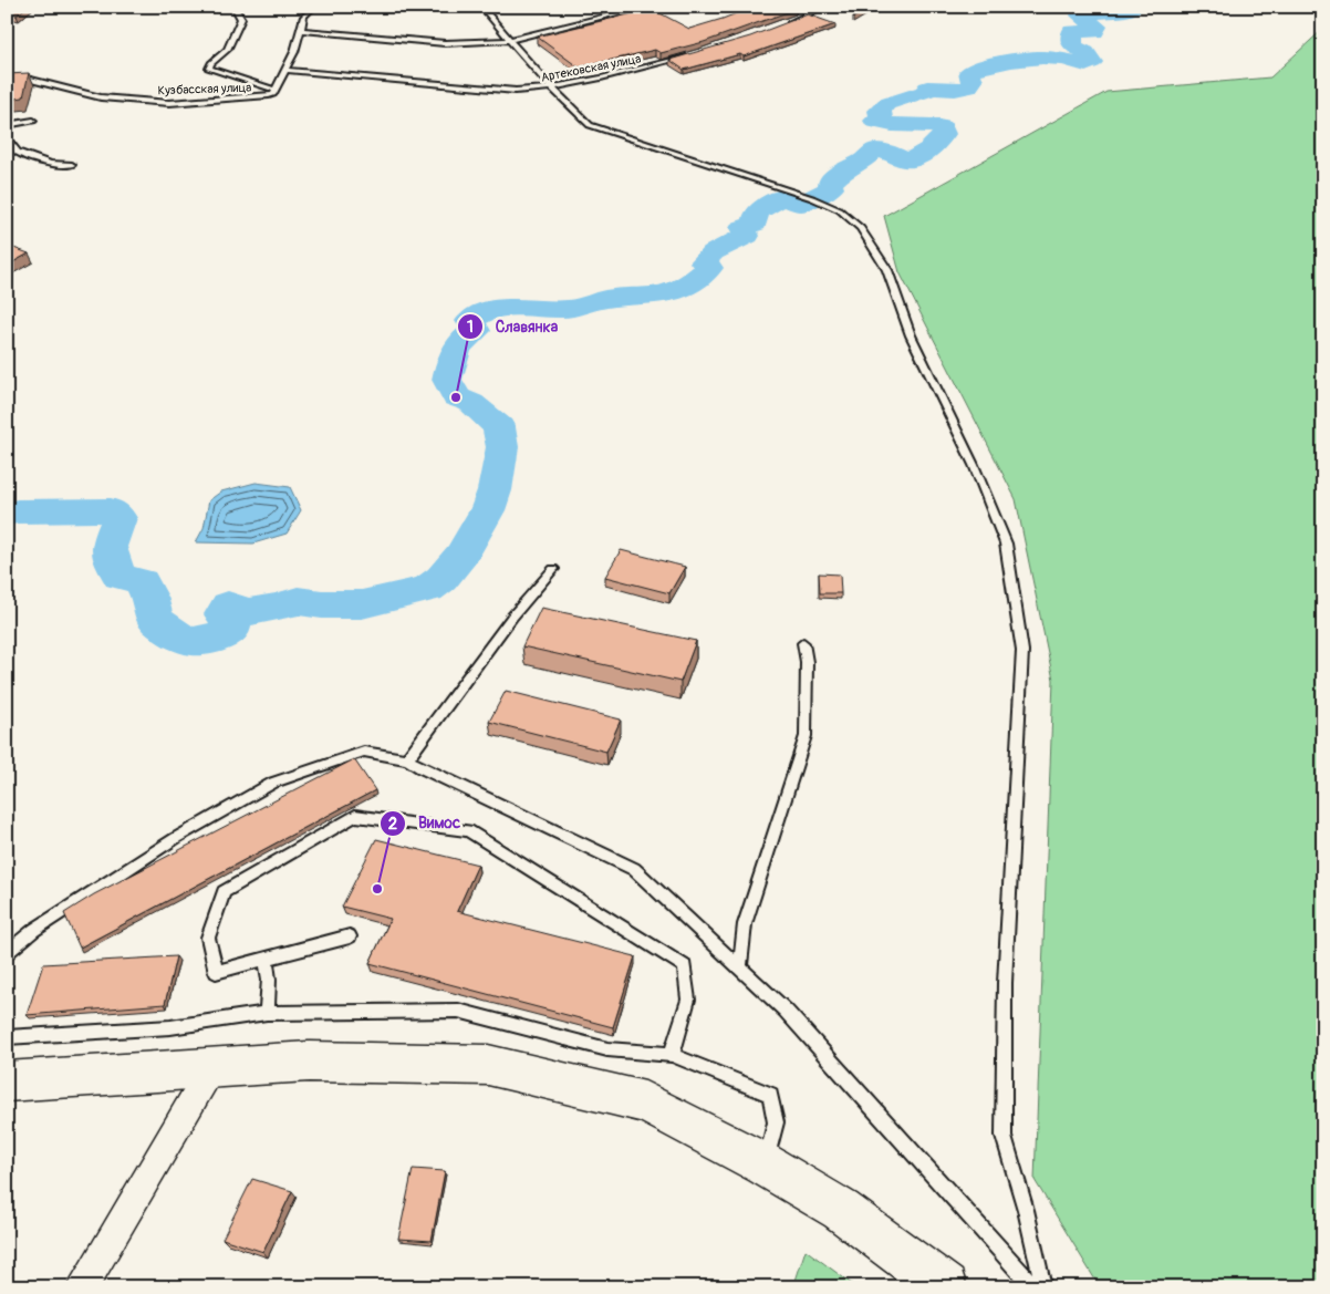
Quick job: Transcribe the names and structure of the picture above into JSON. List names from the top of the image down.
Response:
{
  "streets": {
    "lane": ["Артековская улица", "Кузбасская улица"]
  },
  "places": ["Славянка", "Вимос"]
}
